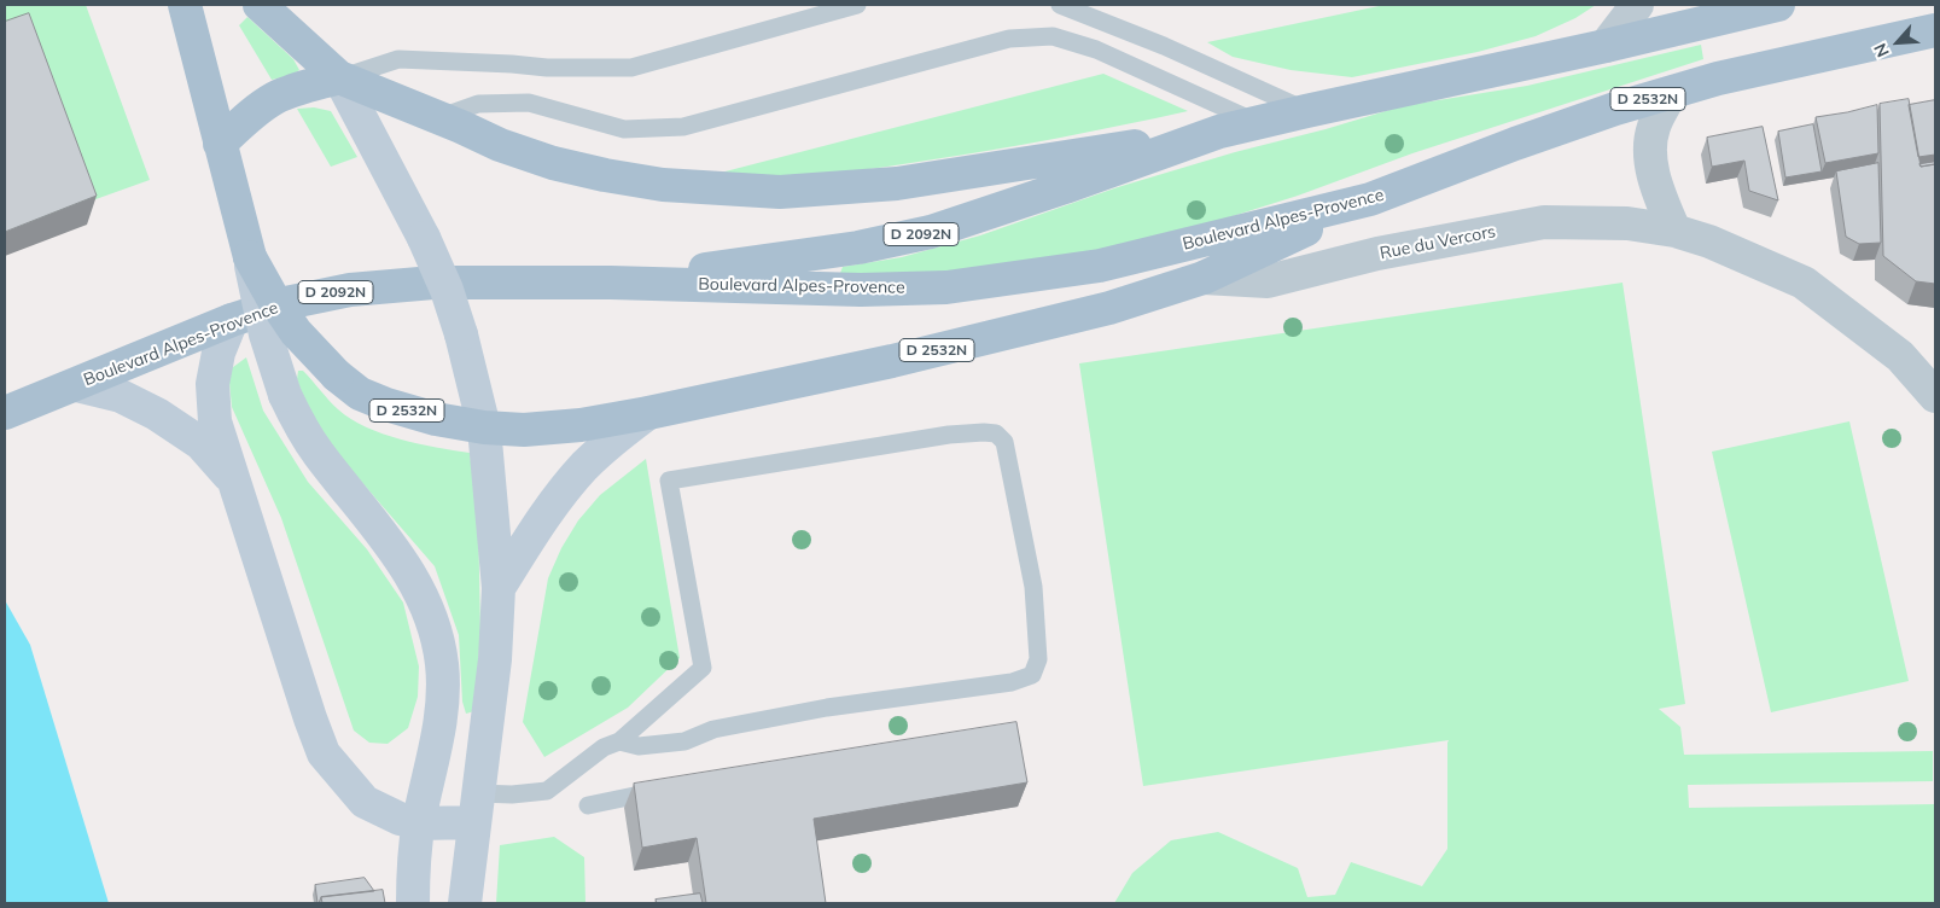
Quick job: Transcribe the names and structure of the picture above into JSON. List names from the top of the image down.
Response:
{
  "streets": {
    "main road": ["D 2532N", "Boulevard Alpes-Provence", "D 2092N"],
    "street": ["Rue du Vercors"]
  },
  "crossings": [
    ["D 2532N", "Boulevard Alpes-Provence"],
    ["D 2532N", "Rue du Vercors"],
    ["Boulevard Alpes-Provence", "D 2092N"]
  ],
  "north": "bottom left"
}
